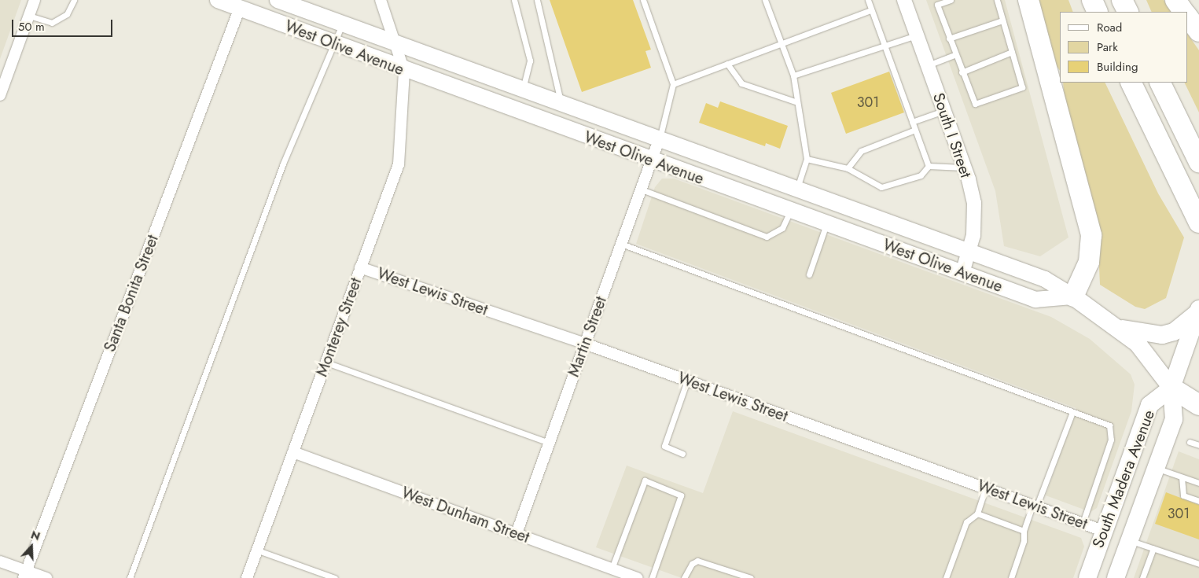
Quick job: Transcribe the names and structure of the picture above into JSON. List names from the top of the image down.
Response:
{
  "streets": {
    "main road": ["West Olive Avenue", "South Madera Avenue"],
    "street": [
      "South I Street",
      "West Lewis Street",
      "Santa Bonita Street",
      "Monterey Street",
      "Martin Street",
      "West Dunham Street"
    ]
  },
  "crossings": [
    ["West Olive Avenue", "South I Street"],
    ["West Olive Avenue", "Santa Bonita Street"],
    ["West Olive Avenue", "Monterey Street"],
    ["West Olive Avenue", "Martin Street"],
    ["West Olive Avenue", "South Madera Avenue"],
    ["West Lewis Street", "Monterey Street"],
    ["West Lewis Street", "Martin Street"],
    ["West Lewis Street", "South Madera Avenue"],
    ["Monterey Street", "West Dunham Street"],
    ["Martin Street", "West Dunham Street"]
  ],
  "house_numbers": ["301", "301"],
  "legend": ["Road", "Park", "Building"],
  "scale_bar": "50 m",
  "north": "top"
}
